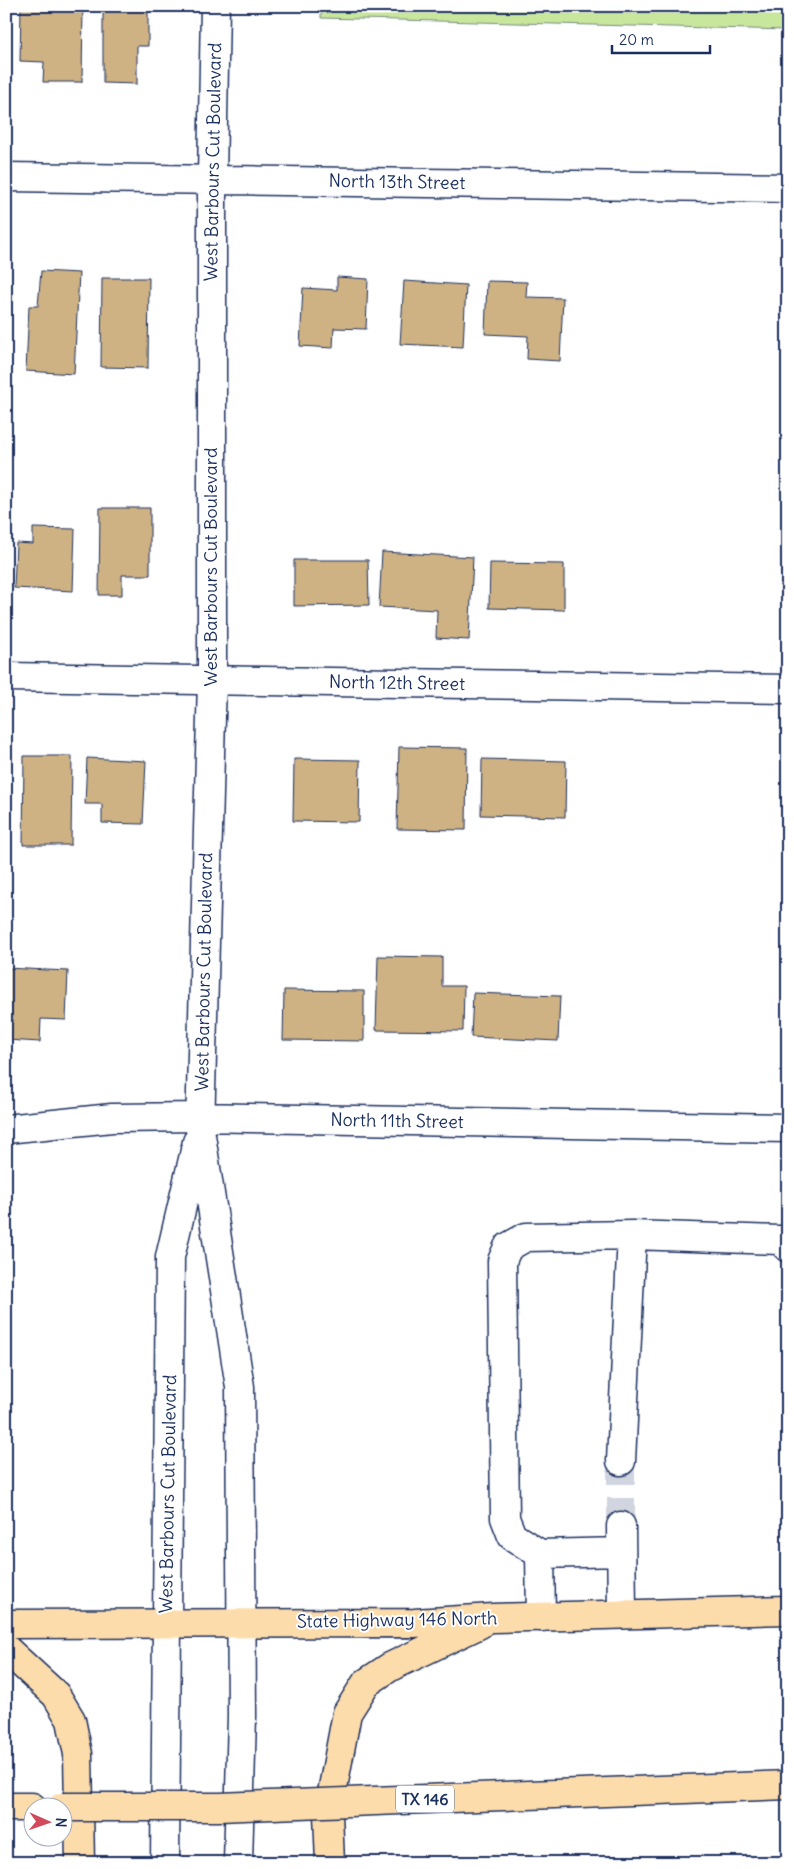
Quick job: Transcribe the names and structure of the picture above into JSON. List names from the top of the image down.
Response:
{
  "streets": {
    "main road": ["State Highway 146 North", "TX 146"],
    "street": [
      "West Barbours Cut Boulevard",
      "North 13th Street",
      "North 12th Street",
      "North 11th Street"
    ]
  },
  "crossings": [
    ["West Barbours Cut Boulevard", "North 13th Street"],
    ["West Barbours Cut Boulevard", "North 12th Street"],
    ["West Barbours Cut Boulevard", "North 11th Street"],
    ["West Barbours Cut Boulevard", "State Highway 146 North"]
  ],
  "scale_bar": "20 m",
  "north": "right"
}
